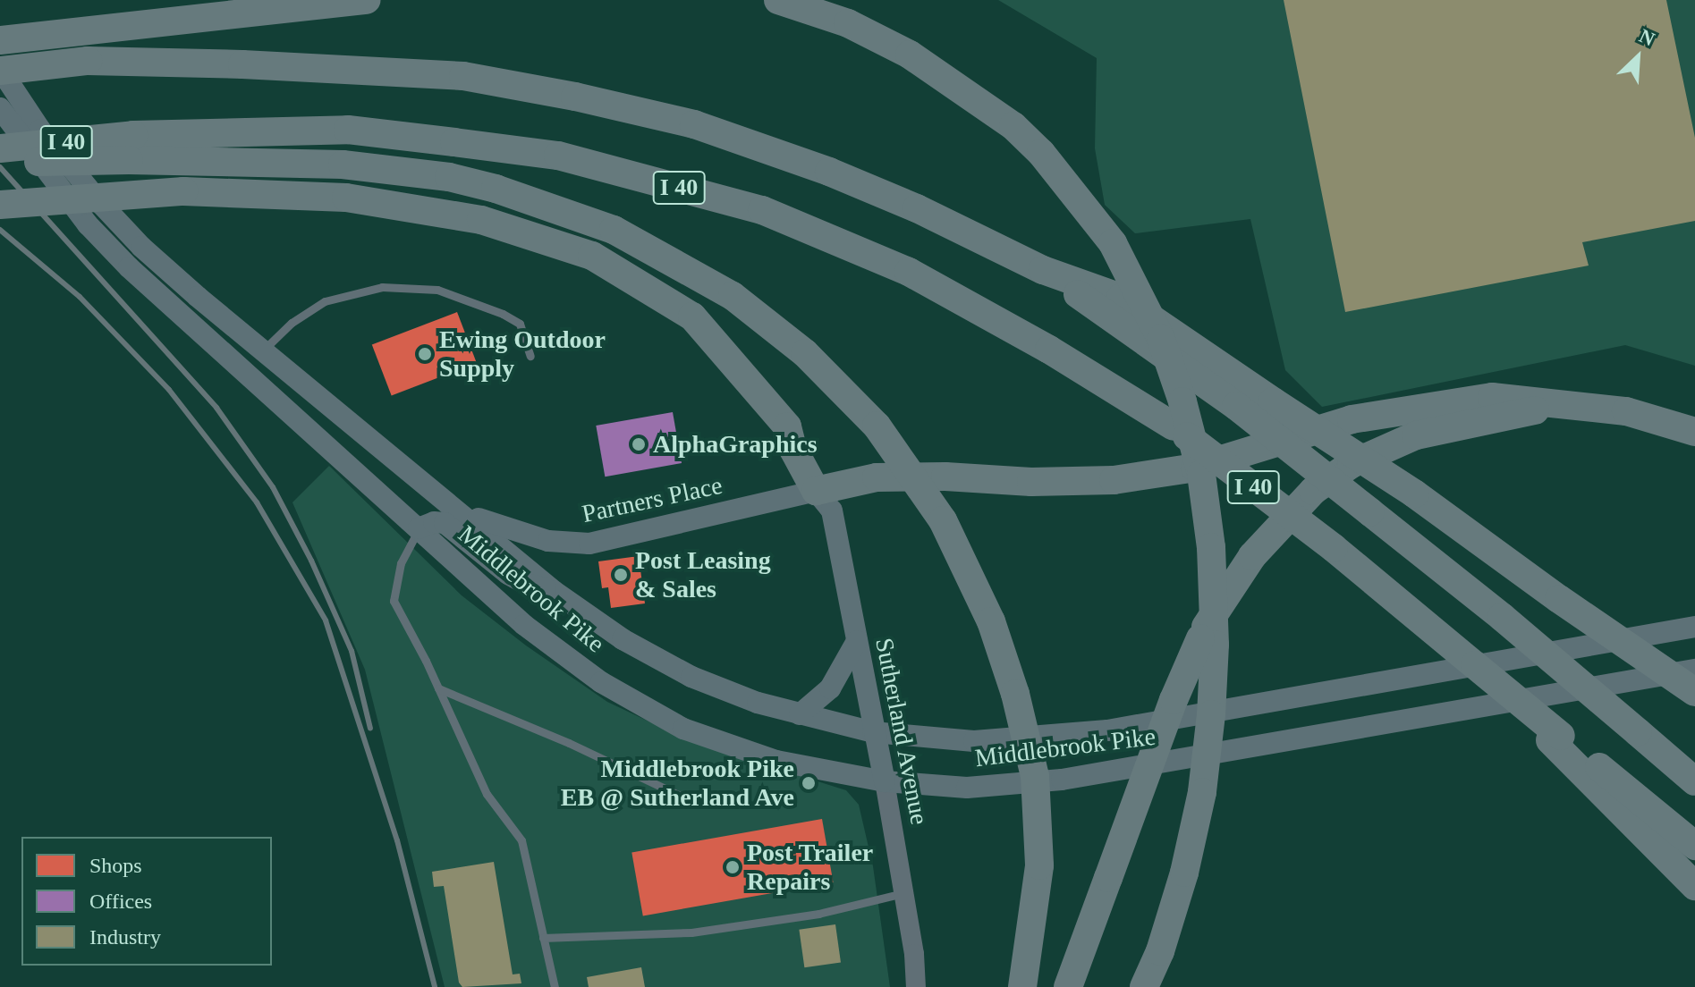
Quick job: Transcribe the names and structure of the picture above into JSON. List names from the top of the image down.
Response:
{
  "streets": {
    "highway": ["I 40"],
    "main road": ["Partners Place", "Middlebrook Pike", "Sutherland Avenue"]
  },
  "crossings": [
    ["I 40", "Middlebrook Pike"],
    ["Partners Place", "Middlebrook Pike"],
    ["Partners Place", "Sutherland Avenue"],
    ["Middlebrook Pike", "Sutherland Avenue"]
  ],
  "places": [
    "Ewing Outdoor Supply",
    "AlphaGraphics",
    "Post Leasing & Sales",
    "Middlebrook Pike EB @ Sutherland Ave",
    "Post Trailer Repairs"
  ],
  "legend": ["Shops", "Offices", "Industry"],
  "north": "top right"
}
